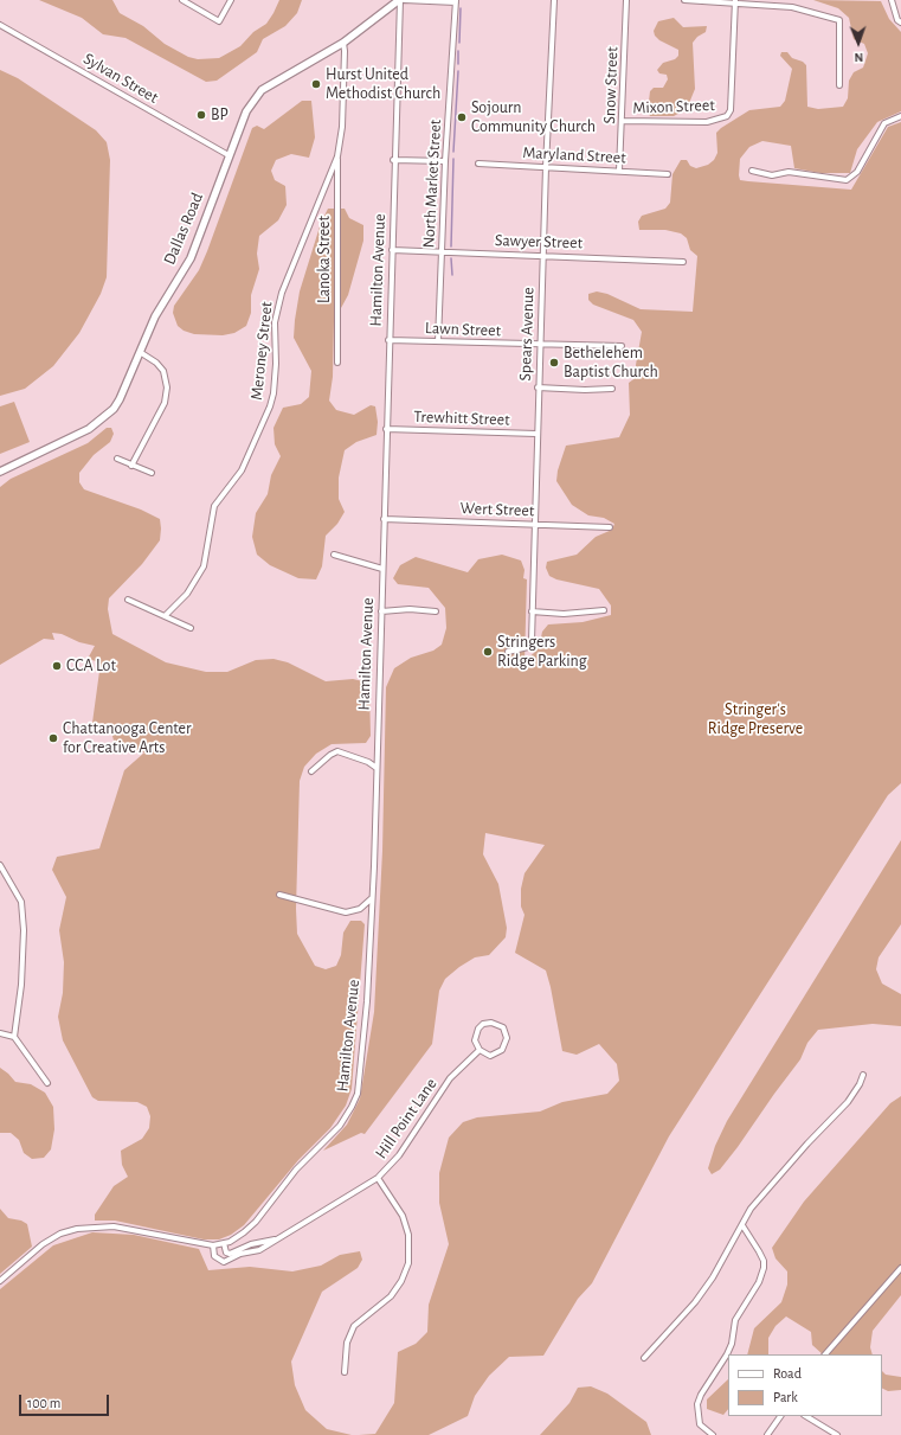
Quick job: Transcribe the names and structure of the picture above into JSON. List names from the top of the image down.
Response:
{
  "streets": {
    "street": [
      "Sylvan Street",
      "Snow Street",
      "Mixon Street",
      "Maryland Street",
      "North Market Street",
      "Dallas Road",
      "Sawyer Street",
      "Lanoka Street",
      "Hamilton Avenue",
      "Lawn Street",
      "Spears Avenue",
      "Meroney Street",
      "Trewhitt Street",
      "Wert Street",
      "Hill Point Lane"
    ]
  },
  "crossings": [
    ["Sylvan Street", "Dallas Road"],
    ["Snow Street", "Mixon Street"],
    ["Snow Street", "Maryland Street"],
    ["Maryland Street", "Spears Avenue"],
    ["North Market Street", "Sawyer Street"],
    ["North Market Street", "Lawn Street"],
    ["Dallas Road", "Hamilton Avenue"],
    ["Dallas Road", "Meroney Street"],
    ["Sawyer Street", "Hamilton Avenue"],
    ["Sawyer Street", "Spears Avenue"],
    ["Lanoka Street", "Meroney Street"],
    ["Hamilton Avenue", "Lawn Street"],
    ["Hamilton Avenue", "Trewhitt Street"],
    ["Hamilton Avenue", "Wert Street"],
    ["Hamilton Avenue", "Hill Point Lane"],
    ["Lawn Street", "Spears Avenue"],
    ["Spears Avenue", "Trewhitt Street"],
    ["Spears Avenue", "Wert Street"]
  ],
  "parks": ["Stringer's Ridge Preserve"],
  "places": [
    "Hurst United Methodist Church",
    "BP",
    "Sojourn Community Church",
    "Bethelehem Baptist Church",
    "Stringers Ridge Parking",
    "CCA Lot",
    "Chattanooga Center for Creative Arts"
  ],
  "legend": ["Road", "Park"],
  "scale_bar": "100 m",
  "north": "bottom"
}
